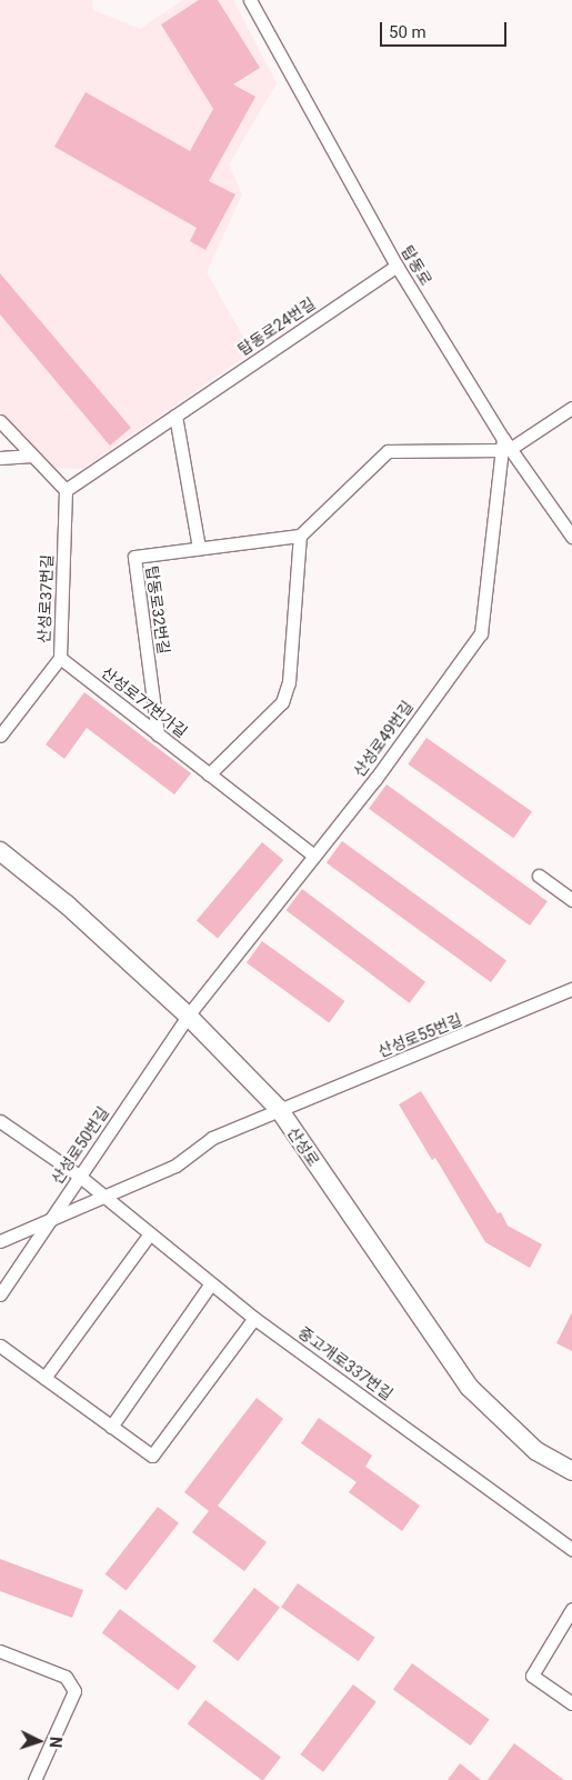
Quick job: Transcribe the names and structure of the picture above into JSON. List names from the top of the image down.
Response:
{
  "streets": {
    "street": [
      "탑동로",
      "탑동로24번길",
      "산성로37번길",
      "탑동로32번길",
      "산성로77번가길",
      "산성로49번길",
      "산성로55번길",
      "산성로50번길",
      "산성로",
      "중고개로337번길"
    ]
  },
  "crossings": [
    ["탑동로", "탑동로24번길"],
    ["탑동로", "산성로49번길"],
    ["탑동로24번길", "산성로37번길"],
    ["산성로37번길", "산성로77번가길"],
    ["탑동로32번길", "산성로77번가길"],
    ["산성로77번가길", "산성로49번길"],
    ["산성로49번길", "산성로50번길"],
    ["산성로49번길", "산성로"],
    ["산성로55번길", "산성로50번길"],
    ["산성로55번길", "산성로"],
    ["산성로55번길", "중고개로337번길"],
    ["산성로50번길", "산성로"],
    ["산성로50번길", "중고개로337번길"]
  ],
  "scale_bar": "50 m",
  "north": "right"
}
